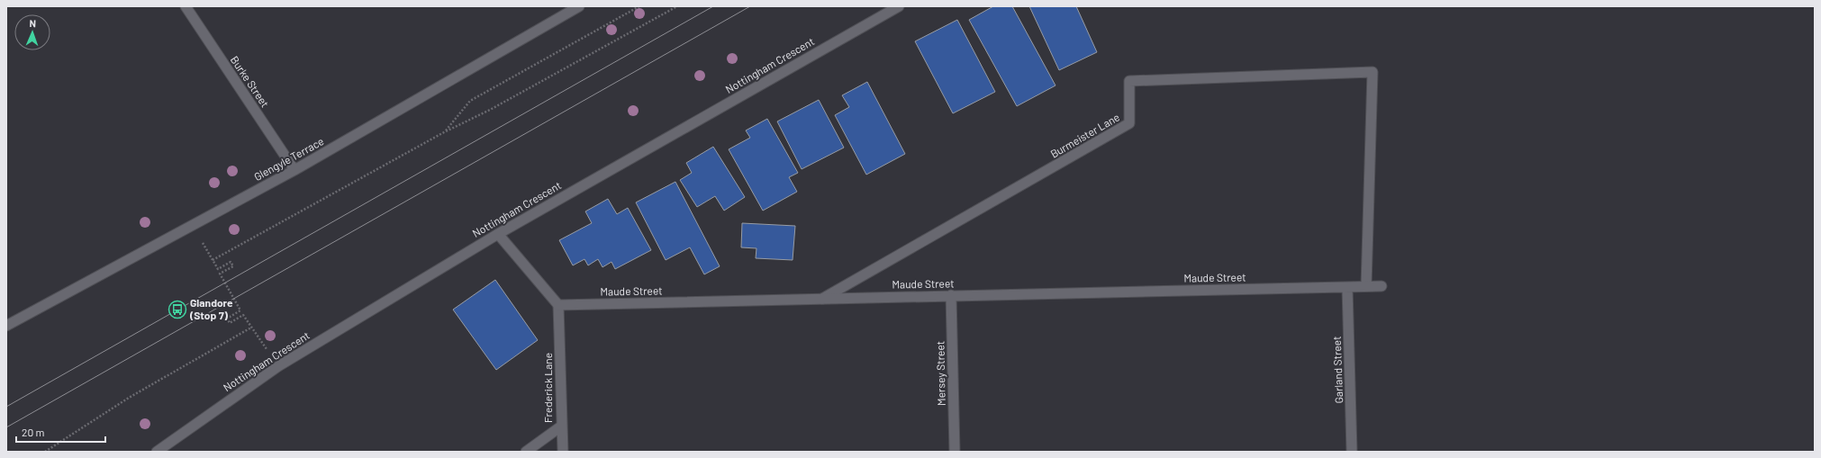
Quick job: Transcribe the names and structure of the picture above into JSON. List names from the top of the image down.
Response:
{
  "streets": {
    "street": [
      "Nottingham Crescent",
      "Burke Street",
      "Burmeister Lane",
      "Glengyle Terrace",
      "Maude Street",
      "Garland Street",
      "Mersey Street",
      "Frederick Lane"
    ]
  },
  "crossings": [
    ["Burke Street", "Glengyle Terrace"],
    ["Burmeister Lane", "Maude Street"],
    ["Maude Street", "Garland Street"],
    ["Maude Street", "Mersey Street"],
    ["Maude Street", "Frederick Lane"]
  ],
  "places": {
    "bus stop": ["Glandore (Stop 7)"]
  },
  "scale_bar": "20 m",
  "north": "top"
}
